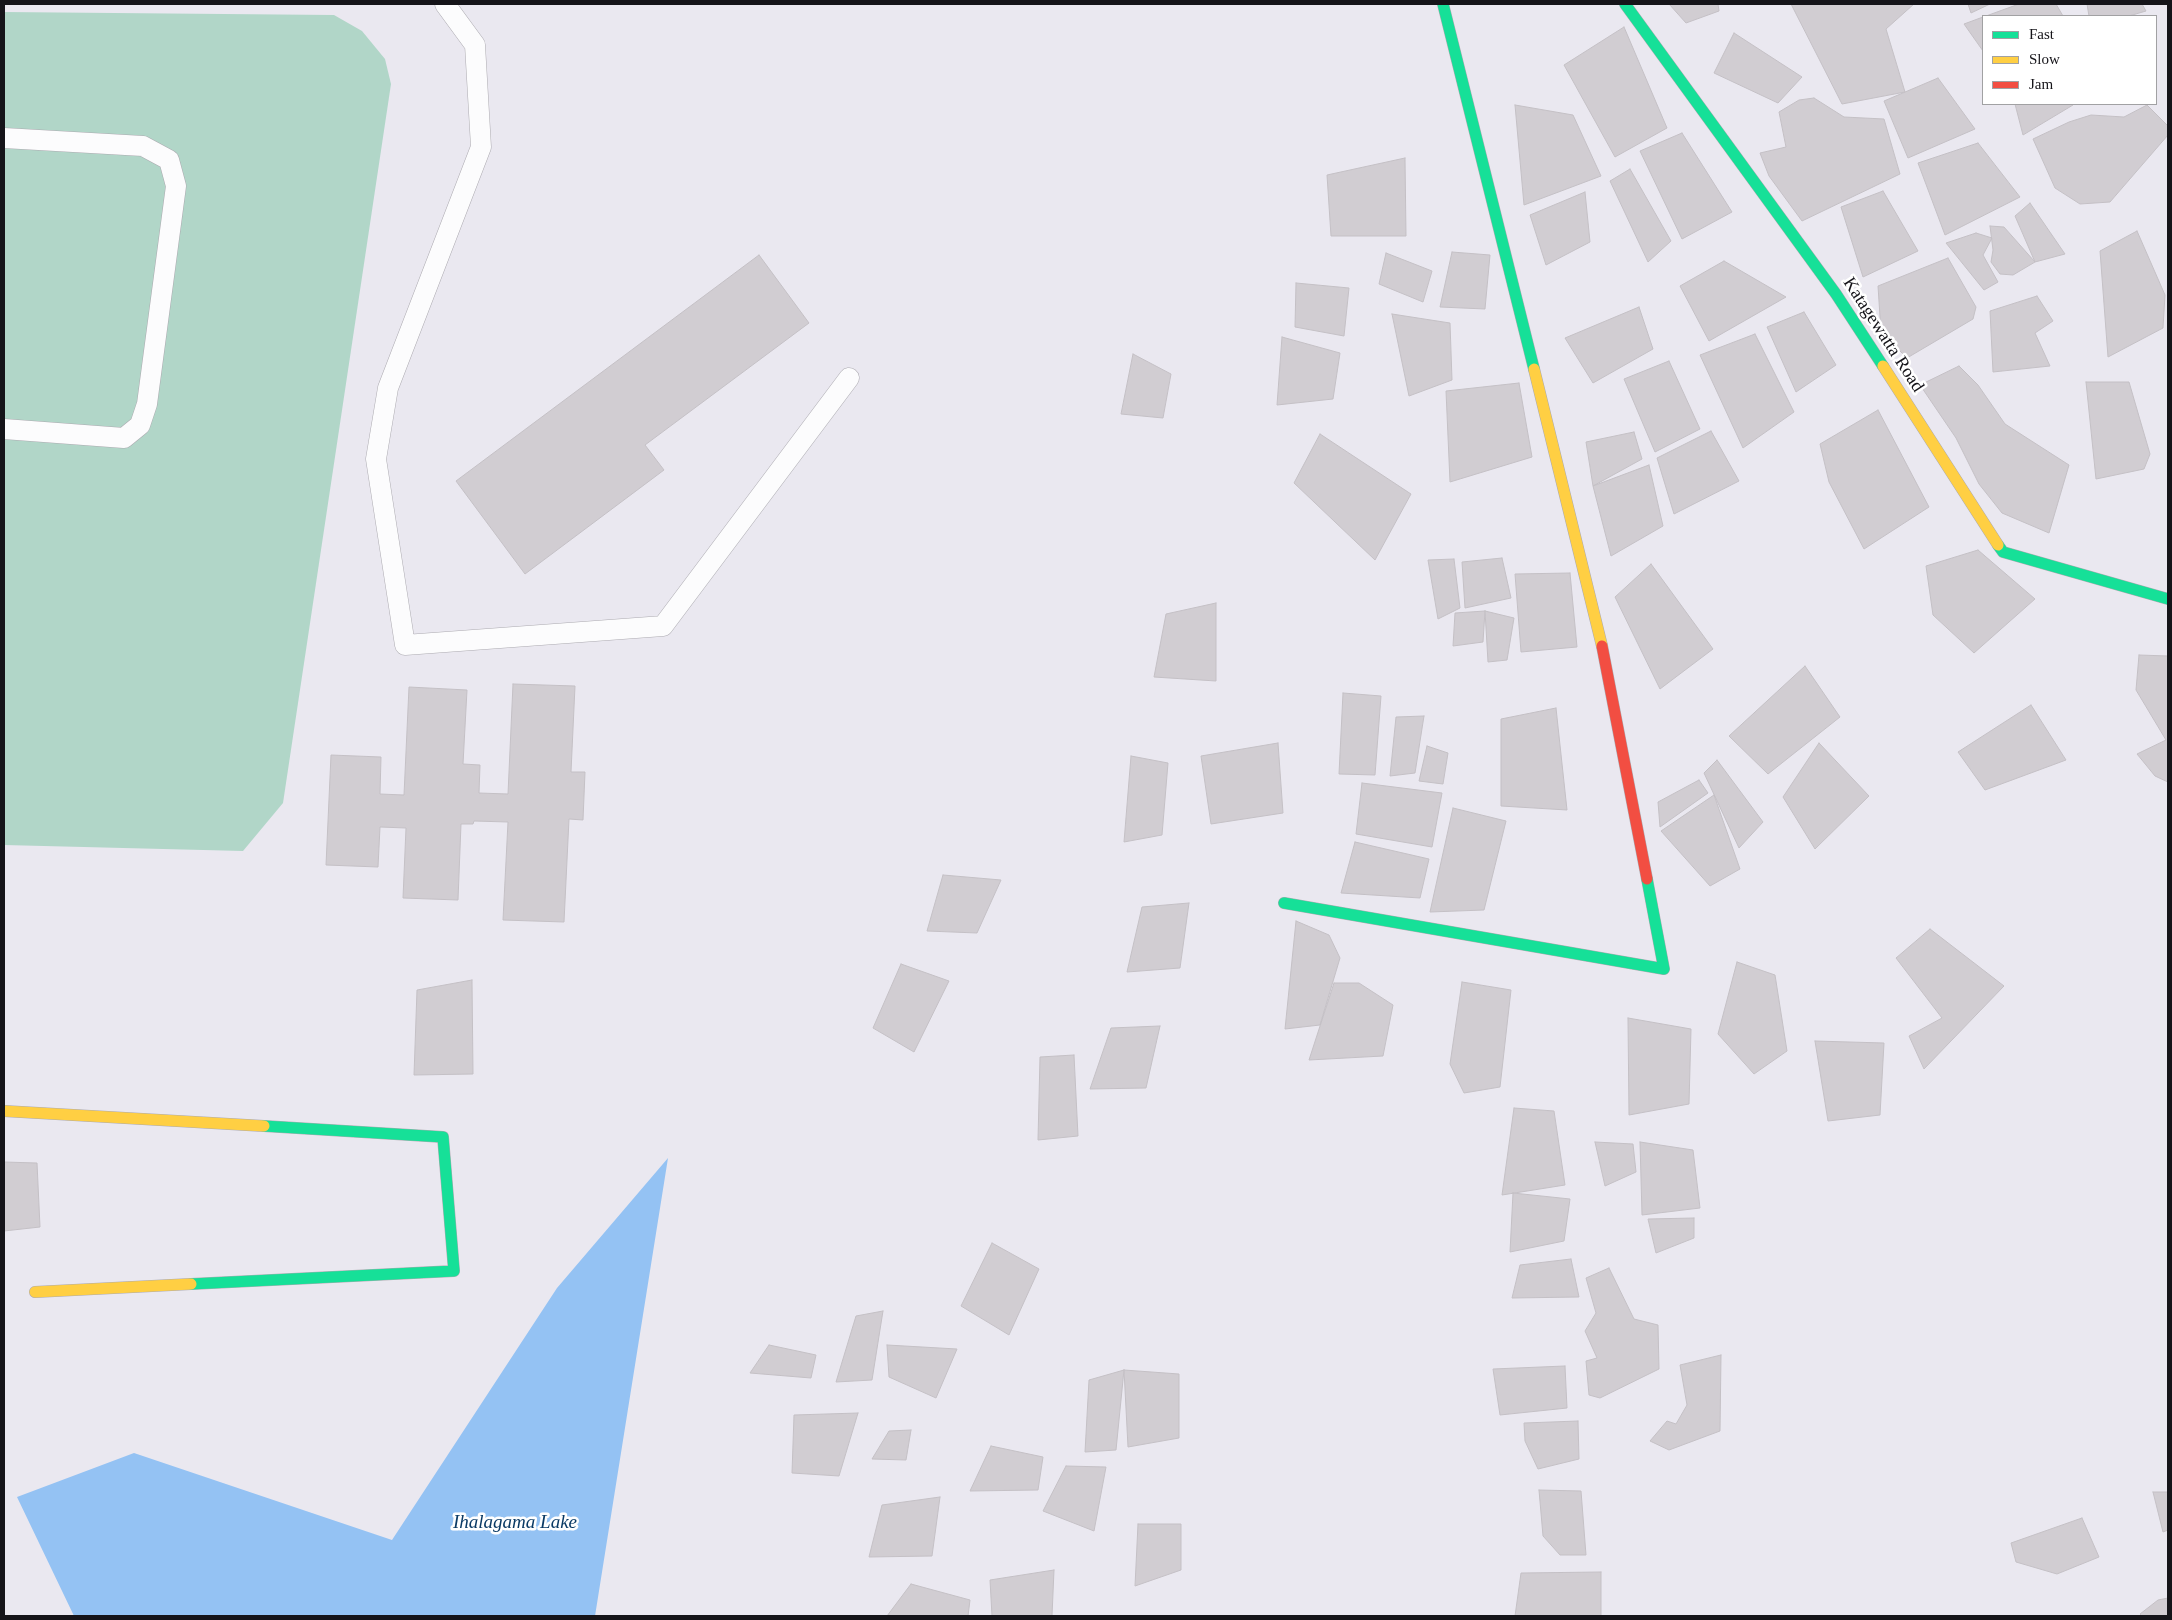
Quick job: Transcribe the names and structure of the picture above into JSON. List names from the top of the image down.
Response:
{
  "streets": {
    "street": ["Katagewatta Road"]
  },
  "water": ["Ihalagama Lake"],
  "legend": ["Fast", "Slow", "Jam"]
}
